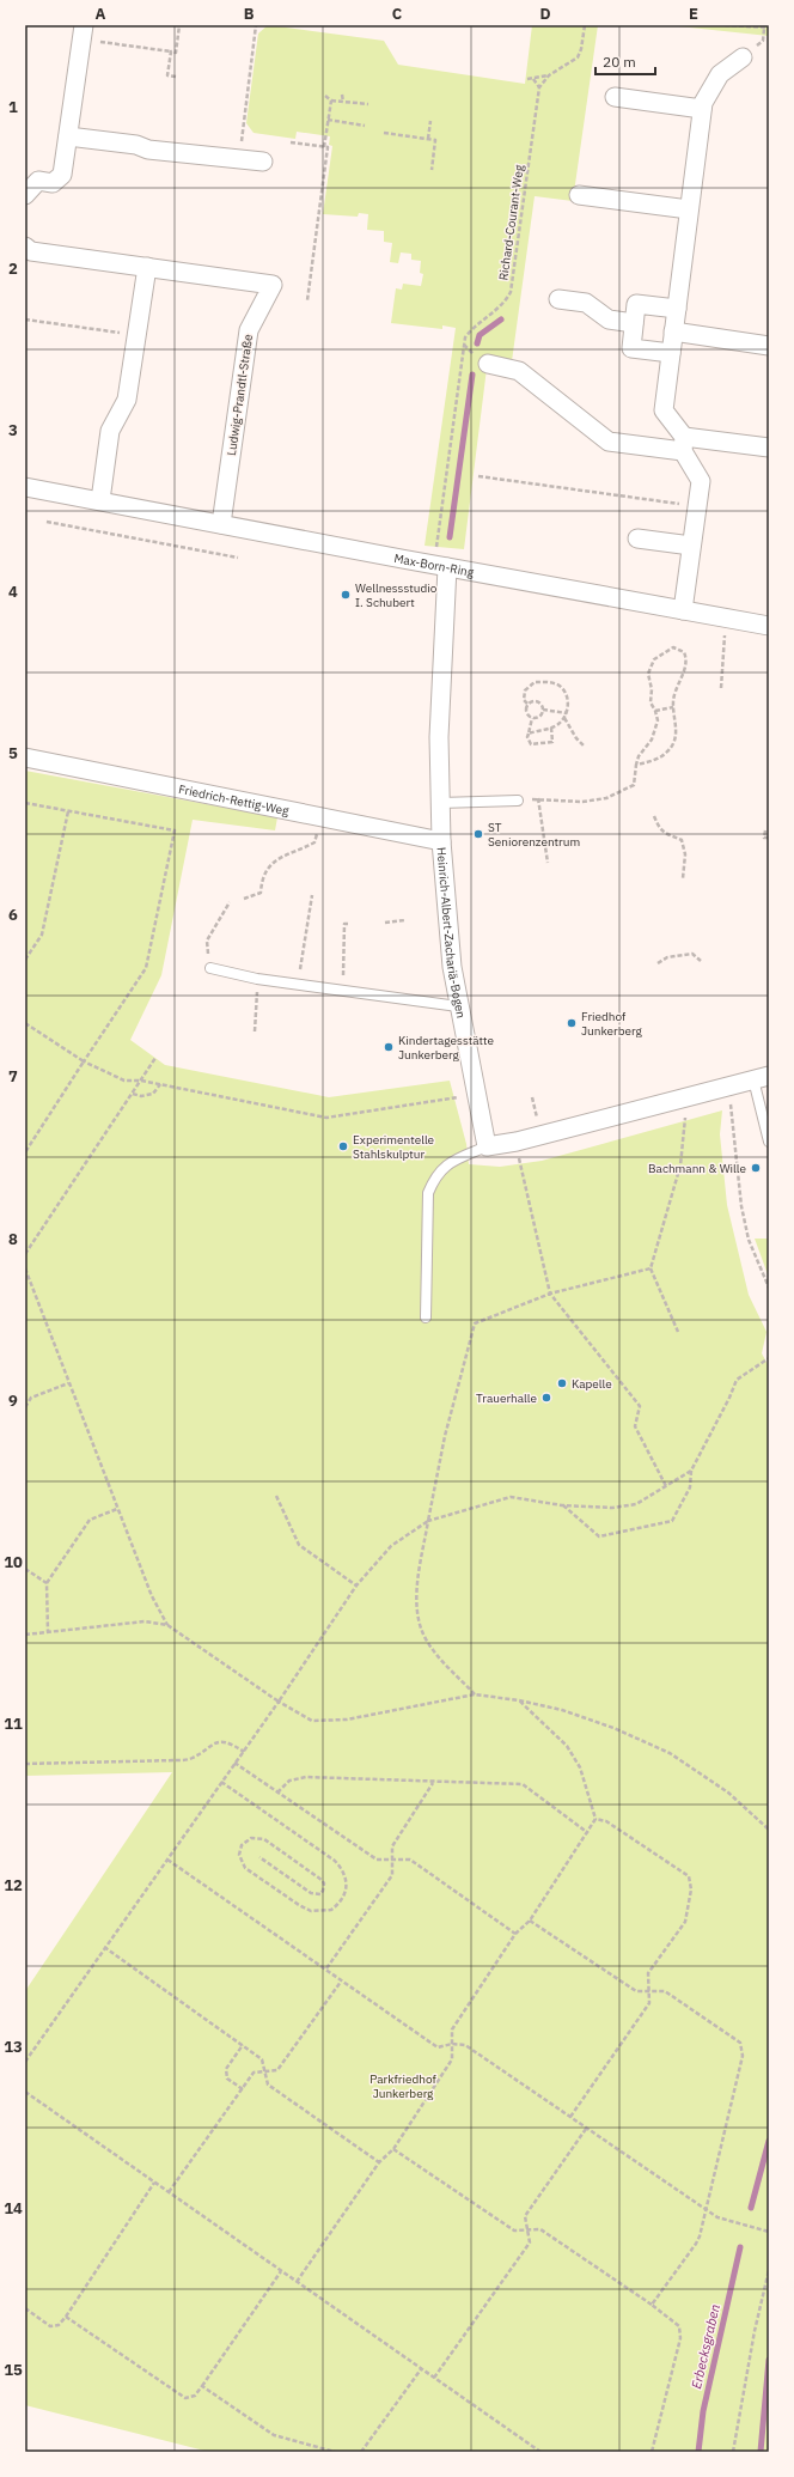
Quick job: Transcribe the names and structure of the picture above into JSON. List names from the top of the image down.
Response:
{
  "streets": {
    "street": [
      "Ludwig-Prandtl-Straße",
      "Max-Born-Ring",
      "Friedrich-Rettig-Weg",
      "Heinrich-Albert-Zachariä-Bogen"
    ],
    "path": ["Richard-Courant-Weg"]
  },
  "crossings": [
    ["Richard-Courant-Weg", "Max-Born-Ring"],
    ["Richard-Courant-Weg", "Heinrich-Albert-Zachariä-Bogen"],
    ["Ludwig-Prandtl-Straße", "Max-Born-Ring"],
    ["Max-Born-Ring", "Heinrich-Albert-Zachariä-Bogen"],
    ["Friedrich-Rettig-Weg", "Heinrich-Albert-Zachariä-Bogen"]
  ],
  "water": ["Erbecksgraben"],
  "parks": ["Parkfriedhof Junkerberg"],
  "places": [
    "Wellnessstudio I. Schubert",
    "ST Seniorenzentrum",
    "Friedhof Junkerberg",
    "Kindertagesstätte Junkerberg",
    "Experimentelle Stahlskulptur",
    "Bachmann & Wille",
    "Kapelle",
    "Trauerhalle"
  ],
  "scale_bar": "20 m",
  "grid": {
    "columns": [
      "A",
      "B",
      "C",
      "D",
      "E"
    ],
    "rows": [
      "1",
      "2",
      "3",
      "4",
      "5",
      "6",
      "7",
      "8",
      "9",
      "10",
      "11",
      "12",
      "13",
      "14",
      "15"
    ]
  }
}
